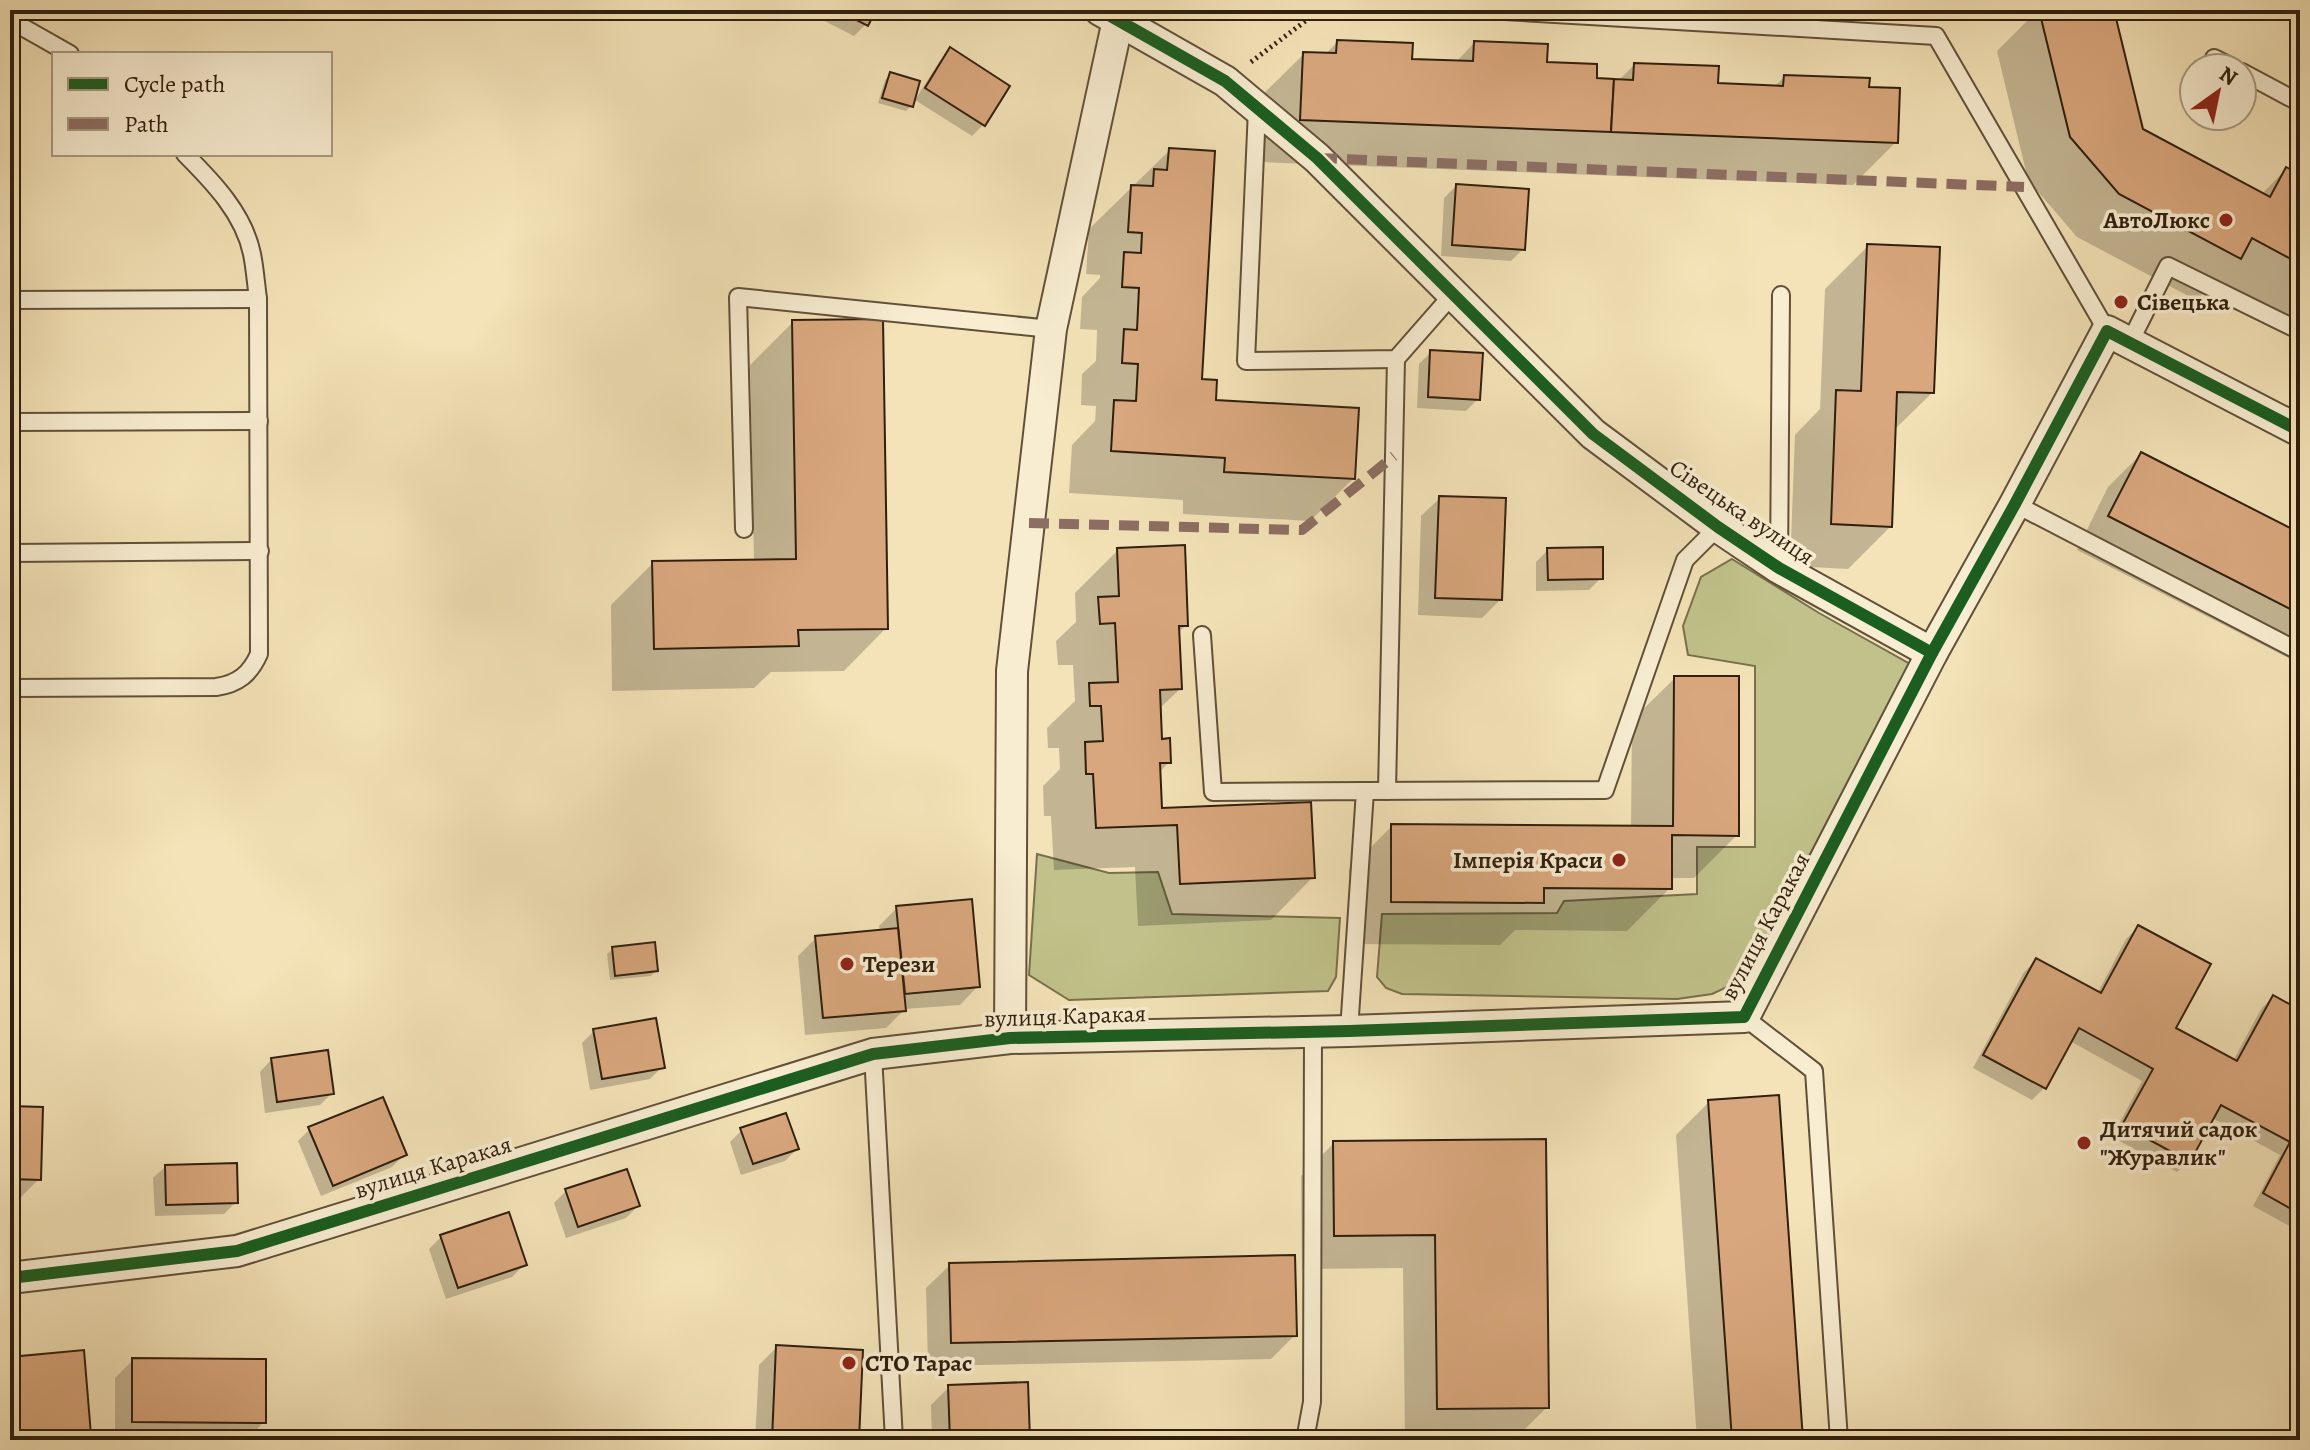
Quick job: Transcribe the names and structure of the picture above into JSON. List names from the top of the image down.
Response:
{
  "streets": {
    "street": ["Сівецька вулиця", "вулиця Каракая"]
  },
  "crossings": [
    ["Сівецька вулиця", "вулиця Каракая"]
  ],
  "places": [
    "АвтоЛюкс",
    "Сівецька",
    "Імперія Краси",
    "Терези",
    "Дитячий садок \"Журавлик\"",
    "СТО Тарас"
  ],
  "legend": ["Cycle path", "Path"],
  "north": "top right"
}
